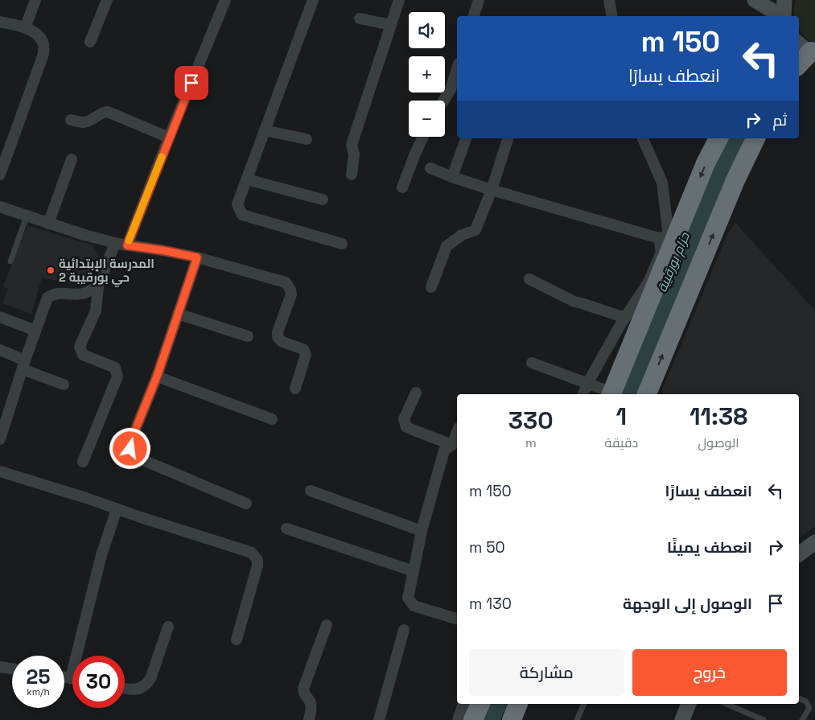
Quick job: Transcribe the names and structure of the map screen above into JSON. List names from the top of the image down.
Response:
{
  "water": ["حزام بورقيبة"],
  "places": ["المدرسة الإبتدائية حي بورقيبة 2"],
  "page": {
    "map_buttons": ["+", "−"],
    "turn": ["150 m", "انعطف يسارًا"],
    "then": "ثم",
    "eta": [
      "11:38",
      "الوصول",
      "1",
      "دقيقة",
      "330",
      "m"
    ],
    "list": [
      {
        "name": "انعطف يسارًا",
        "value": "150 m"
      },
      {
        "name": "انعطف يمينًا",
        "value": "50 m"
      },
      {
        "name": "الوصول إلى الوجهة",
        "value": "130 m"
      }
    ],
    "buttons": ["خروج", "مشاركة"],
    "speed": "25 km/h",
    "limit": "30"
  }
}
